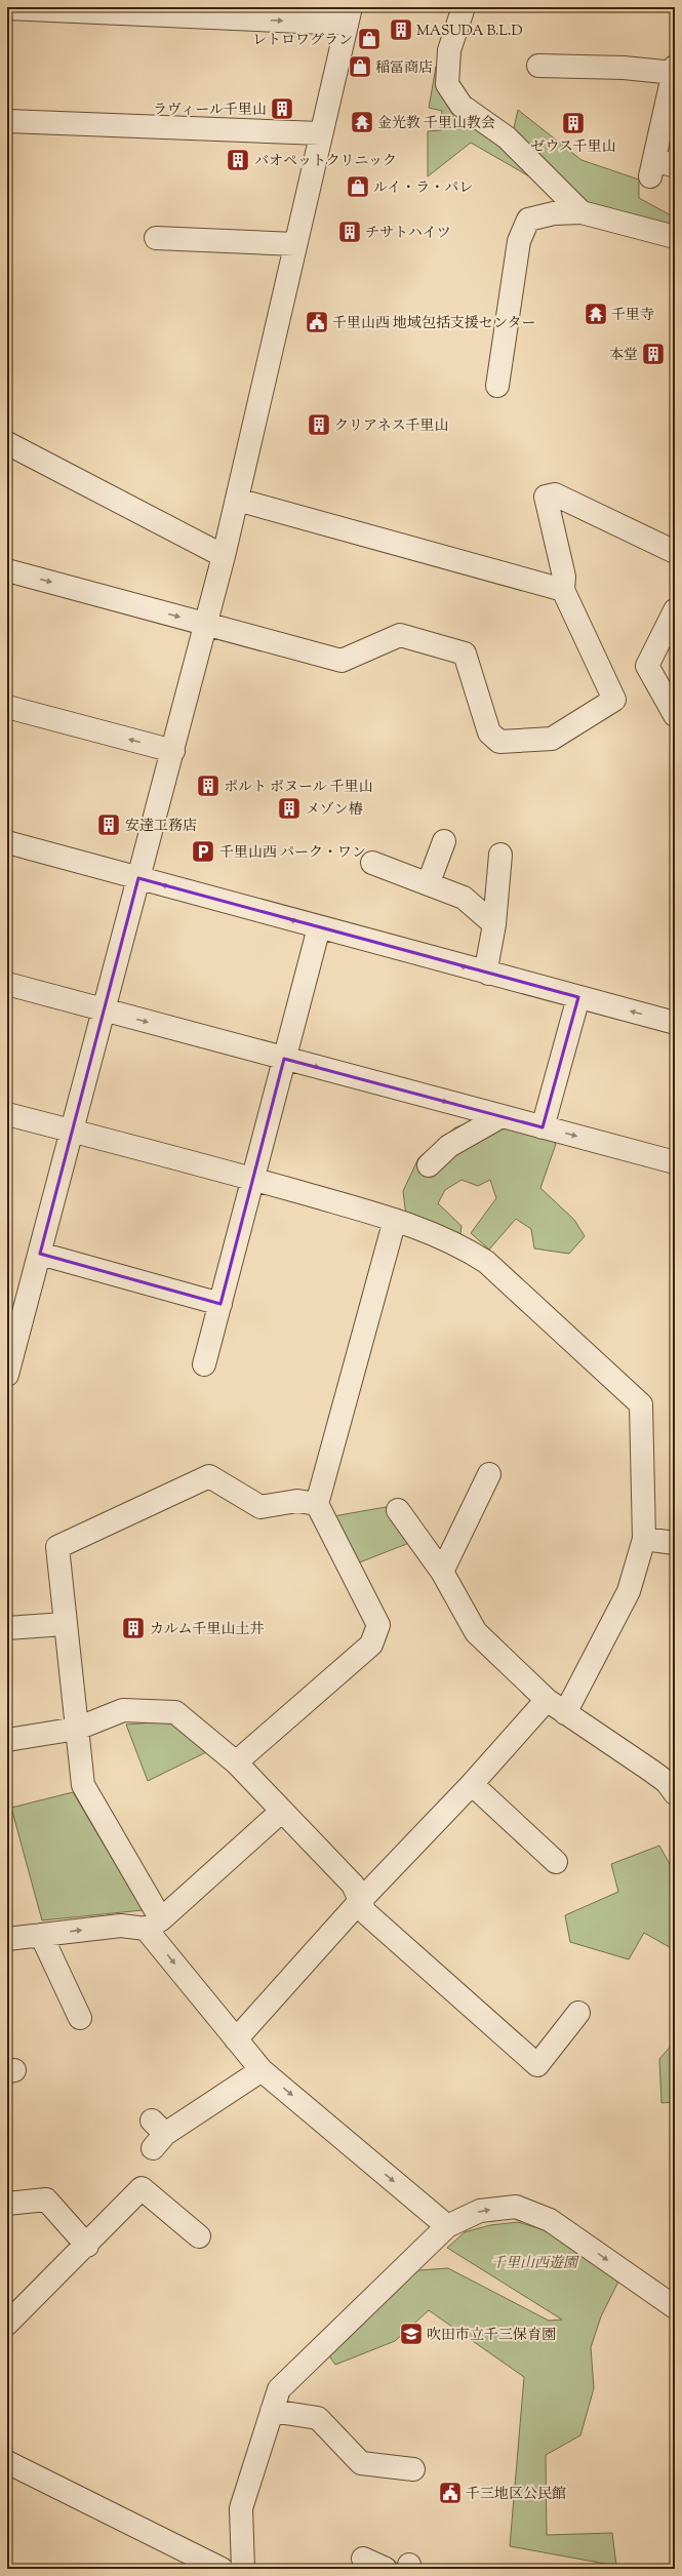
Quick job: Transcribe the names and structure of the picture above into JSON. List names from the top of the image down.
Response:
{
  "parks": ["千里山西遊園"],
  "places": {
    "building": [
      "MASUDA B.L.D",
      "ラヴィール千里山",
      "ゼウス千里山",
      "バオペットクリニック",
      "チサトハイツ",
      "本堂",
      "クリアネス千里山",
      "ポルト ボヌール 千里山",
      "メゾン椿",
      "安達工務店",
      "カルム千里山土井"
    ],
    "shop": ["レトロワグラン", "稲冨商店", "ルイ・ラ・パレ"],
    "temple": ["金光教 千里山教会", "千里寺"],
    "public building": ["千里山西 地域包括支援センター", "千三地区公民館"],
    "parking": ["千里山西 パーク・ワン"],
    "school or university": ["吹田市立千三保育園"]
  }
}
